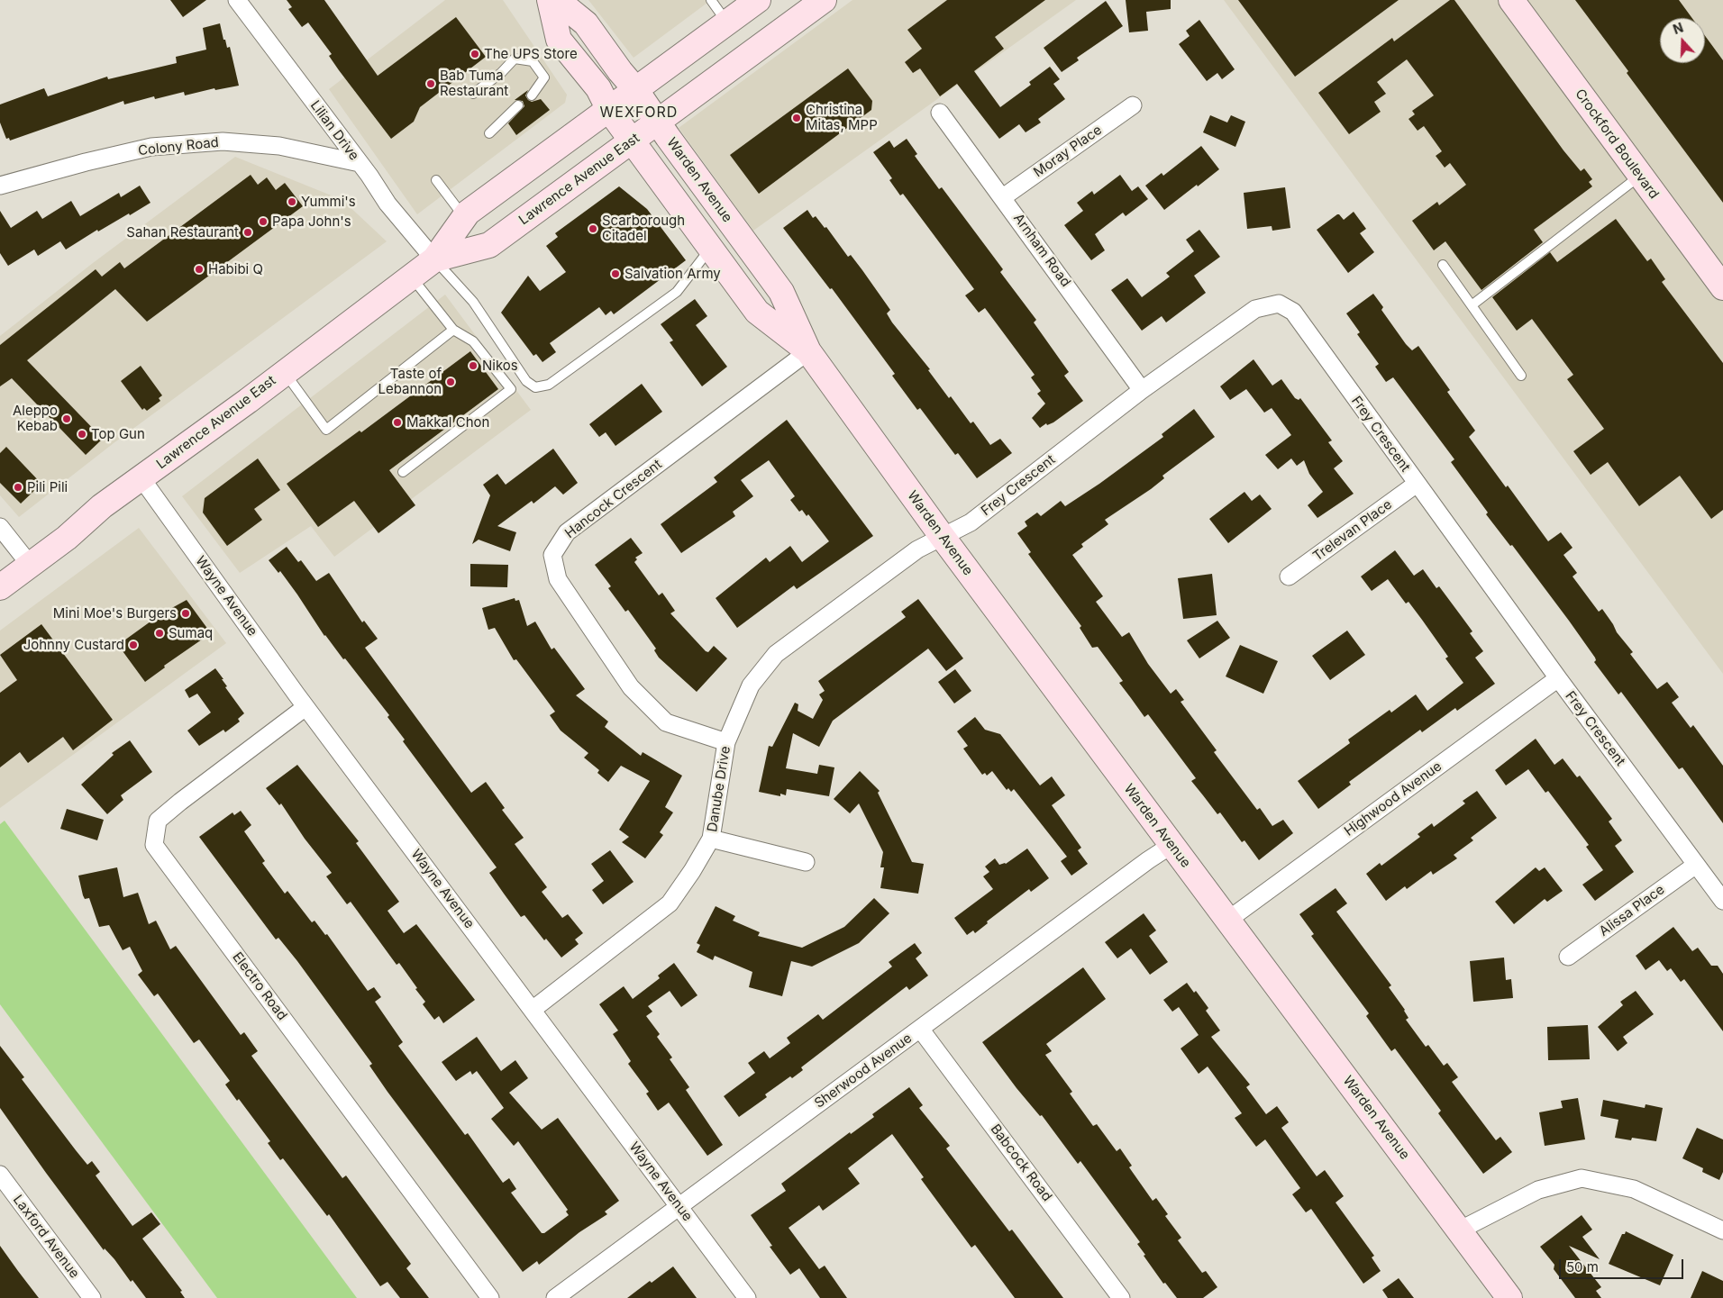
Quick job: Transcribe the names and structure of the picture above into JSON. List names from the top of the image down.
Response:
{
  "streets": {
    "main road": ["Crockford Boulevard", "Lawrence Avenue East", "Warden Avenue"],
    "street": [
      "Lilian Drive",
      "Colony Road",
      "Moray Place",
      "Arnham Road",
      "Frey Crescent",
      "Hancock Crescent",
      "Trelevan Place",
      "Wayne Avenue",
      "Danube Drive",
      "Highwood Avenue",
      "Alissa Place",
      "Electro Road",
      "Sherwood Avenue",
      "Babcock Road",
      "Laxford Avenue"
    ]
  },
  "crossings": [
    ["Lilian Drive", "Colony Road"],
    ["Lilian Drive", "Lawrence Avenue East"],
    ["Moray Place", "Arnham Road"],
    ["Lawrence Avenue East", "Warden Avenue"],
    ["Lawrence Avenue East", "Wayne Avenue"],
    ["Warden Avenue", "Frey Crescent"],
    ["Warden Avenue", "Hancock Crescent"],
    ["Warden Avenue", "Danube Drive"],
    ["Warden Avenue", "Highwood Avenue"],
    ["Warden Avenue", "Sherwood Avenue"],
    ["Arnham Road", "Frey Crescent"],
    ["Frey Crescent", "Trelevan Place"],
    ["Frey Crescent", "Danube Drive"],
    ["Frey Crescent", "Highwood Avenue"],
    ["Frey Crescent", "Alissa Place"],
    ["Hancock Crescent", "Danube Drive"],
    ["Wayne Avenue", "Danube Drive"],
    ["Wayne Avenue", "Electro Road"],
    ["Wayne Avenue", "Sherwood Avenue"],
    ["Sherwood Avenue", "Babcock Road"]
  ],
  "districts": ["WEXFORD"],
  "places": [
    "The UPS Store",
    "Bab Tuma Restaurant",
    "Christina Mitas, MPP",
    "Yummi's",
    "Papa John's",
    "Scarborough Citadel",
    "Sahan Restaurant",
    "Habibi Q",
    "Salvation Army",
    "Nikos",
    "Taste of Lebannon",
    "Aleppo Kebab",
    "Makkal Chon",
    "Top Gun",
    "Pili Pili",
    "Mini Moe's Burgers",
    "Sumaq",
    "Johnny Custard"
  ],
  "scale_bar": "50 m",
  "north": "top"
}
